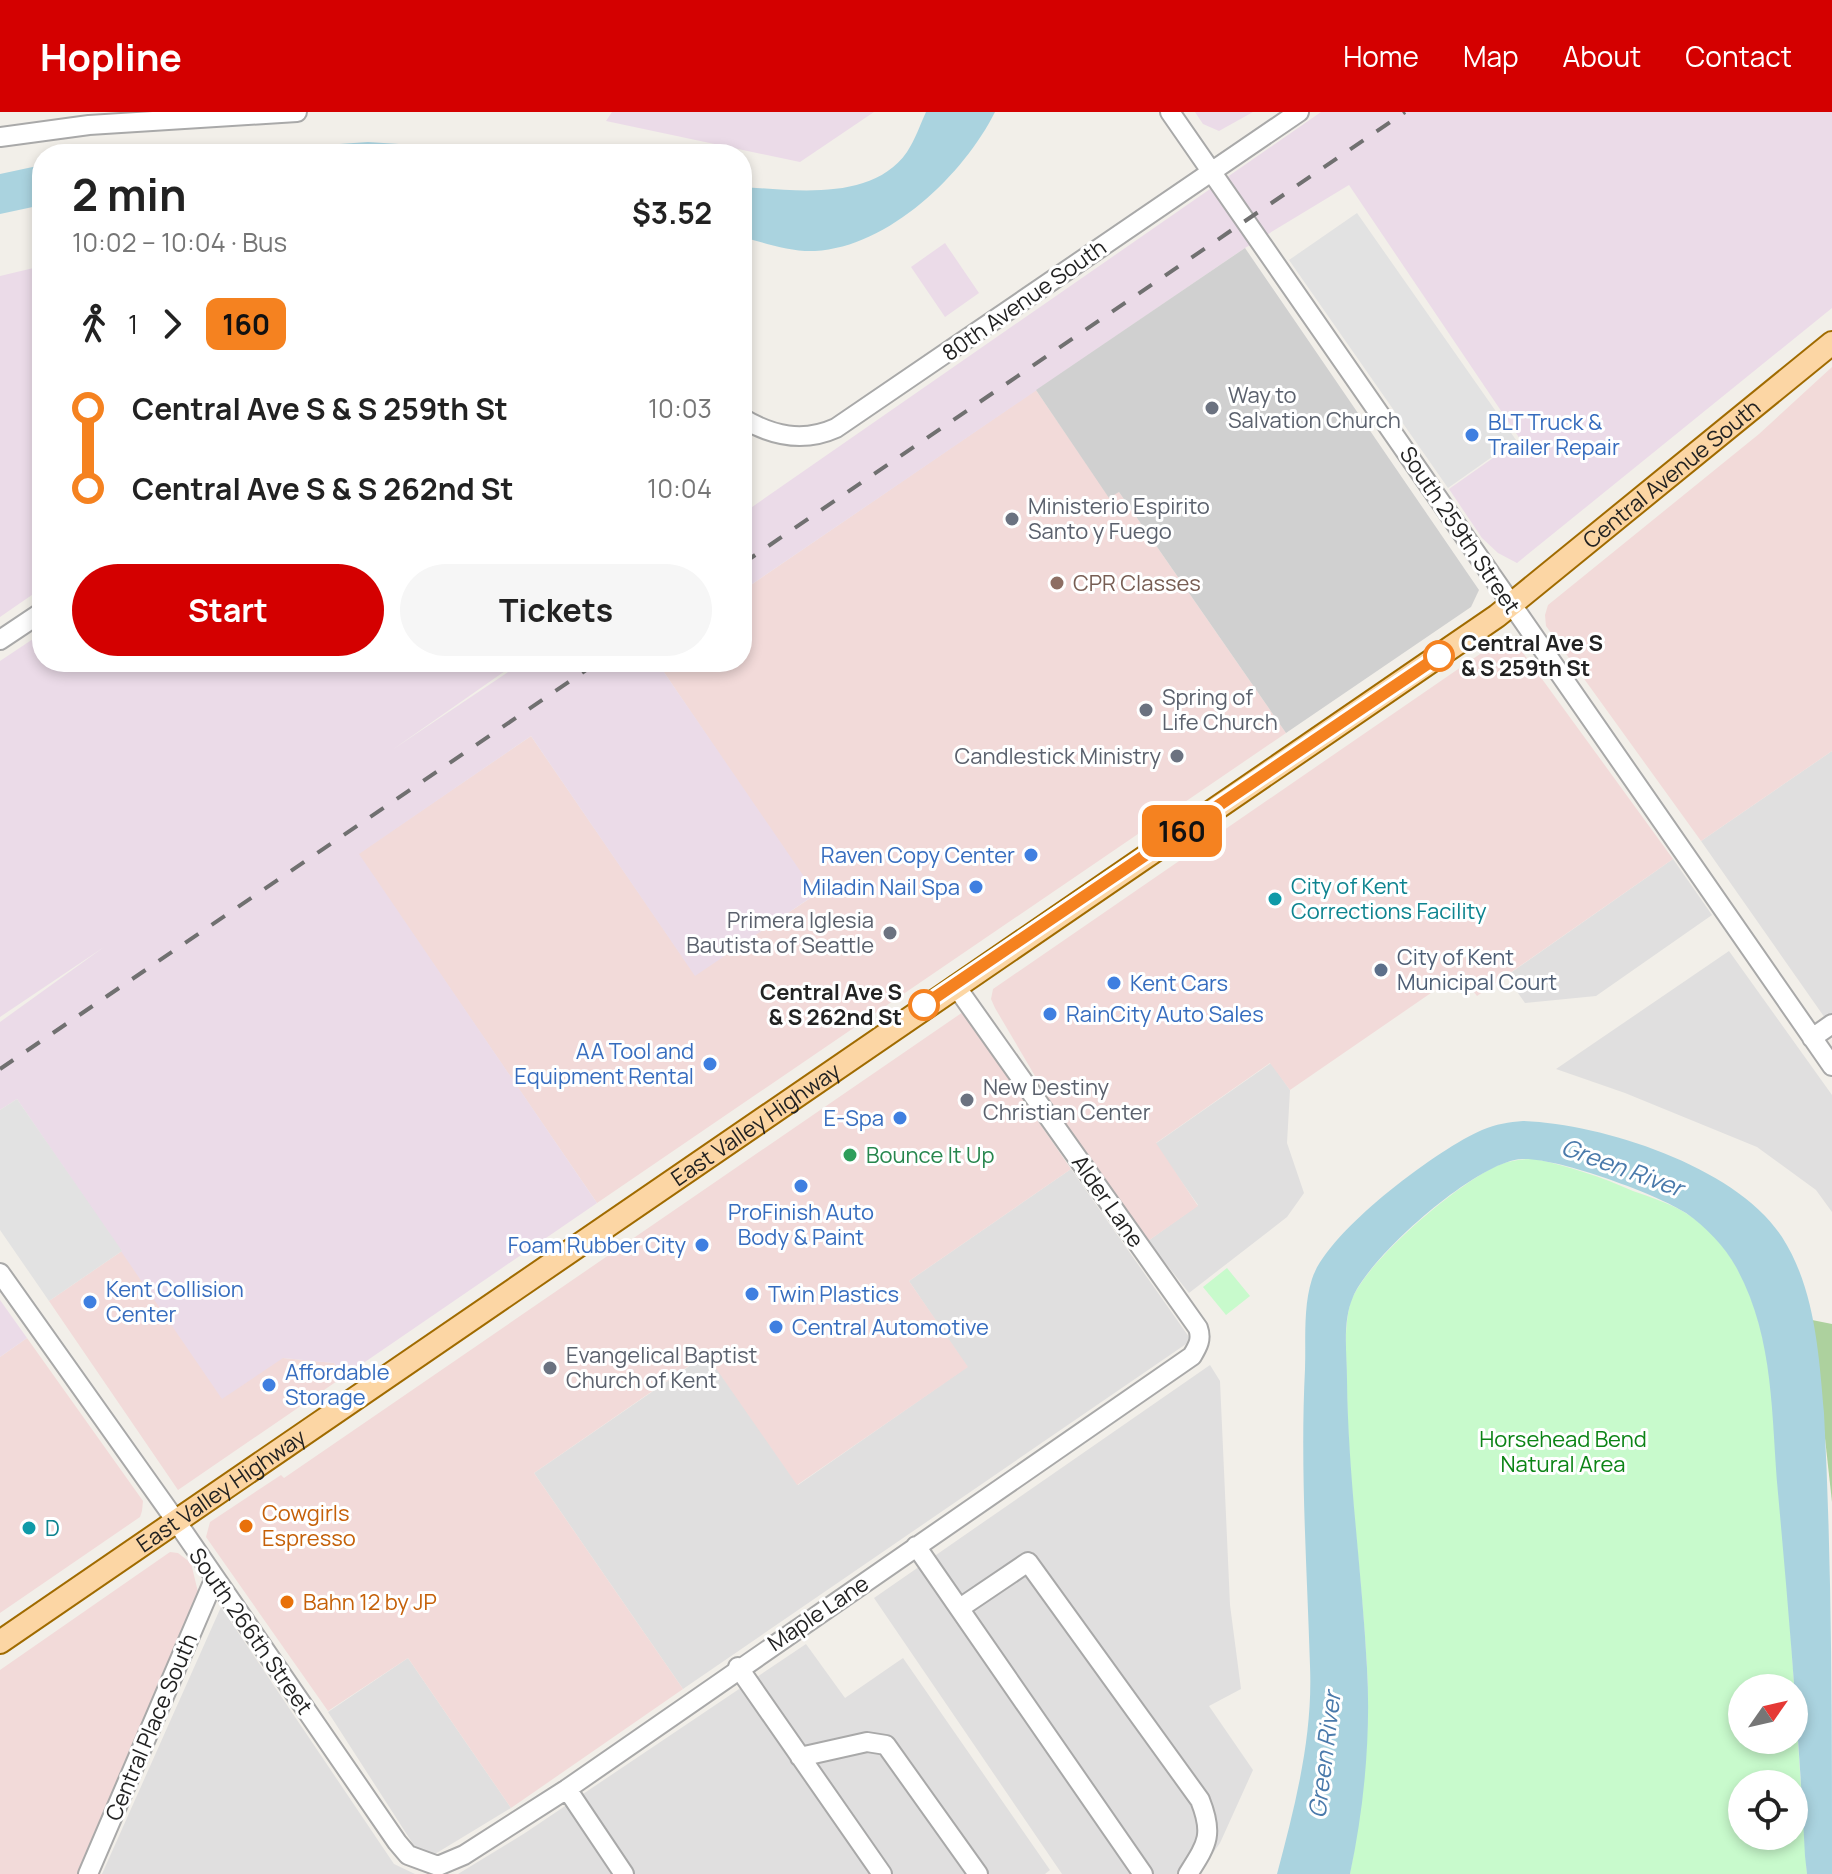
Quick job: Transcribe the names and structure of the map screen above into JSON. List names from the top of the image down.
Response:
{
  "streets": {
    "main road": ["Central Avenue South", "East Valley Highway"],
    "street": [
      "80th Avenue South",
      "South 259th Street",
      "Alder Lane",
      "Maple Lane",
      "South 266th Street",
      "Central Place South"
    ]
  },
  "crossings": [
    ["80th Avenue South", "South 259th Street"],
    ["Central Avenue South", "South 259th Street"],
    ["Central Avenue South", "East Valley Highway"],
    ["South 259th Street", "East Valley Highway"],
    ["East Valley Highway", "Alder Lane"],
    ["East Valley Highway", "South 266th Street"],
    ["Alder Lane", "Maple Lane"],
    ["Maple Lane", "South 266th Street"],
    ["South 266th Street", "Central Place South"]
  ],
  "water": ["Green River"],
  "parks": ["Horsehead Bend Natural Area"],
  "places": [
    "Way to Salvation Church",
    "BLT Truck & Trailer Repair",
    "Ministerio Espirito Santo y Fuego",
    "CPR Classes",
    "Central Ave S & S 259th St",
    "Spring of Life Church",
    "Candlestick Ministry",
    "Raven Copy Center",
    "Miladin Nail Spa",
    "City of Kent Corrections Facility",
    "Primera Iglesia Bautista of Seattle",
    "City of Kent Municipal Court",
    "Kent Cars",
    "Central Ave S & S 262nd St",
    "RainCity Auto Sales",
    "AA Tool and Equipment Rental",
    "New Destiny Christian Center",
    "E-Spa",
    "Bounce It Up",
    "ProFinish Auto Body & Paint",
    "Foam Rubber City",
    "Twin Plastics",
    "Kent Collision Center",
    "Central Automotive",
    "Evangelical Baptist Church of Kent",
    "Affordable Storage",
    "Cowgirls Espresso",
    "D",
    "Bahn 12 by JP"
  ],
  "lines": ["bus line 160"],
  "north": "top right",
  "page": {
    "header": "Hopline",
    "nav": [
      "Home",
      "Map",
      "About",
      "Contact"
    ],
    "on_map": "160",
    "heading": ["2 min", "10:02 – 10:04 · Bus", "$3.52"],
    "legs": ["1", "160"],
    "list": [
      {
        "name": "Central Ave S & S 259th St",
        "value": "10:03"
      },
      {
        "name": "Central Ave S & S 262nd St",
        "value": "10:04"
      }
    ],
    "buttons": ["Start", "Tickets"]
  }
}
